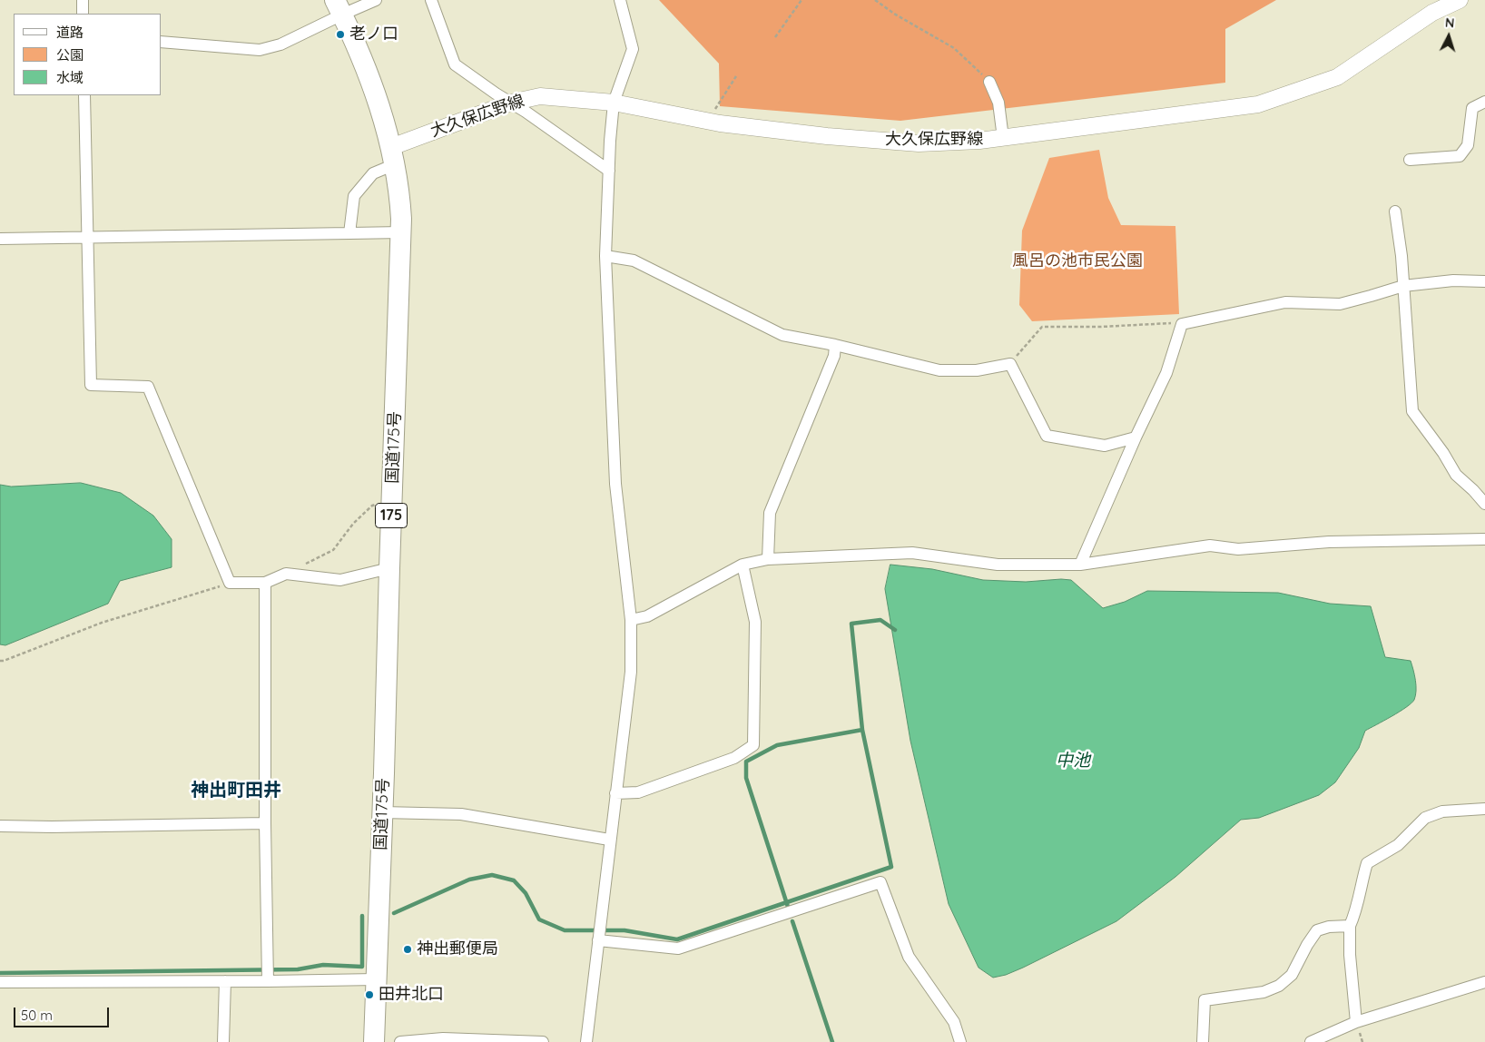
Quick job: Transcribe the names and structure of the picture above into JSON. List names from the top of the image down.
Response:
{
  "streets": {
    "highway": ["国道175号", "175"],
    "street": ["大久保広野線"]
  },
  "crossings": [
    ["大久保広野線", "国道175号"]
  ],
  "districts": ["神出町田井"],
  "water": ["中池"],
  "parks": ["風呂の池市民公園"],
  "places": ["老ノ口", "神出郵便局", "田井北口"],
  "legend": ["道路", "公園", "水域"],
  "scale_bar": "50 m",
  "north": "top"
}
